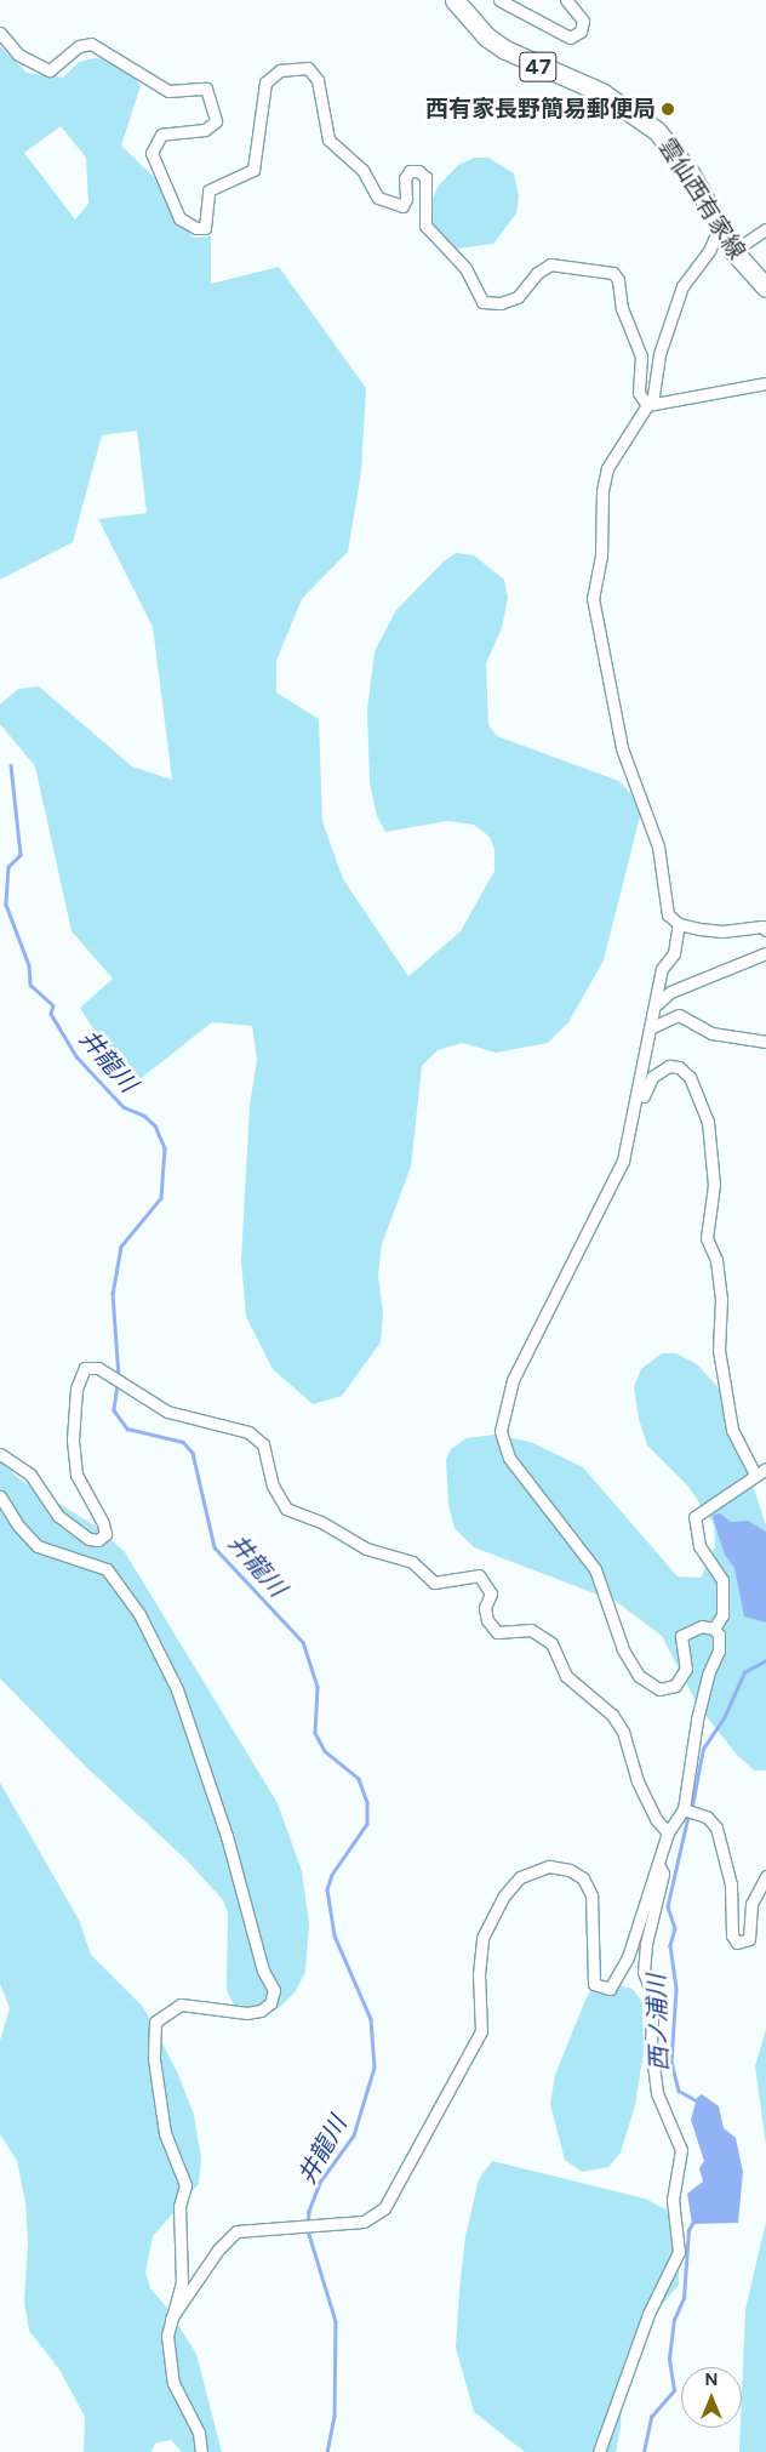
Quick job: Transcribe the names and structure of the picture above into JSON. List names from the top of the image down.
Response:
{
  "streets": {
    "main road": ["47", "雲仙西有家線"]
  },
  "water": ["井龍川", "西ノ浦川"],
  "places": ["西有家長野簡易郵便局"],
  "north": "top"
}
